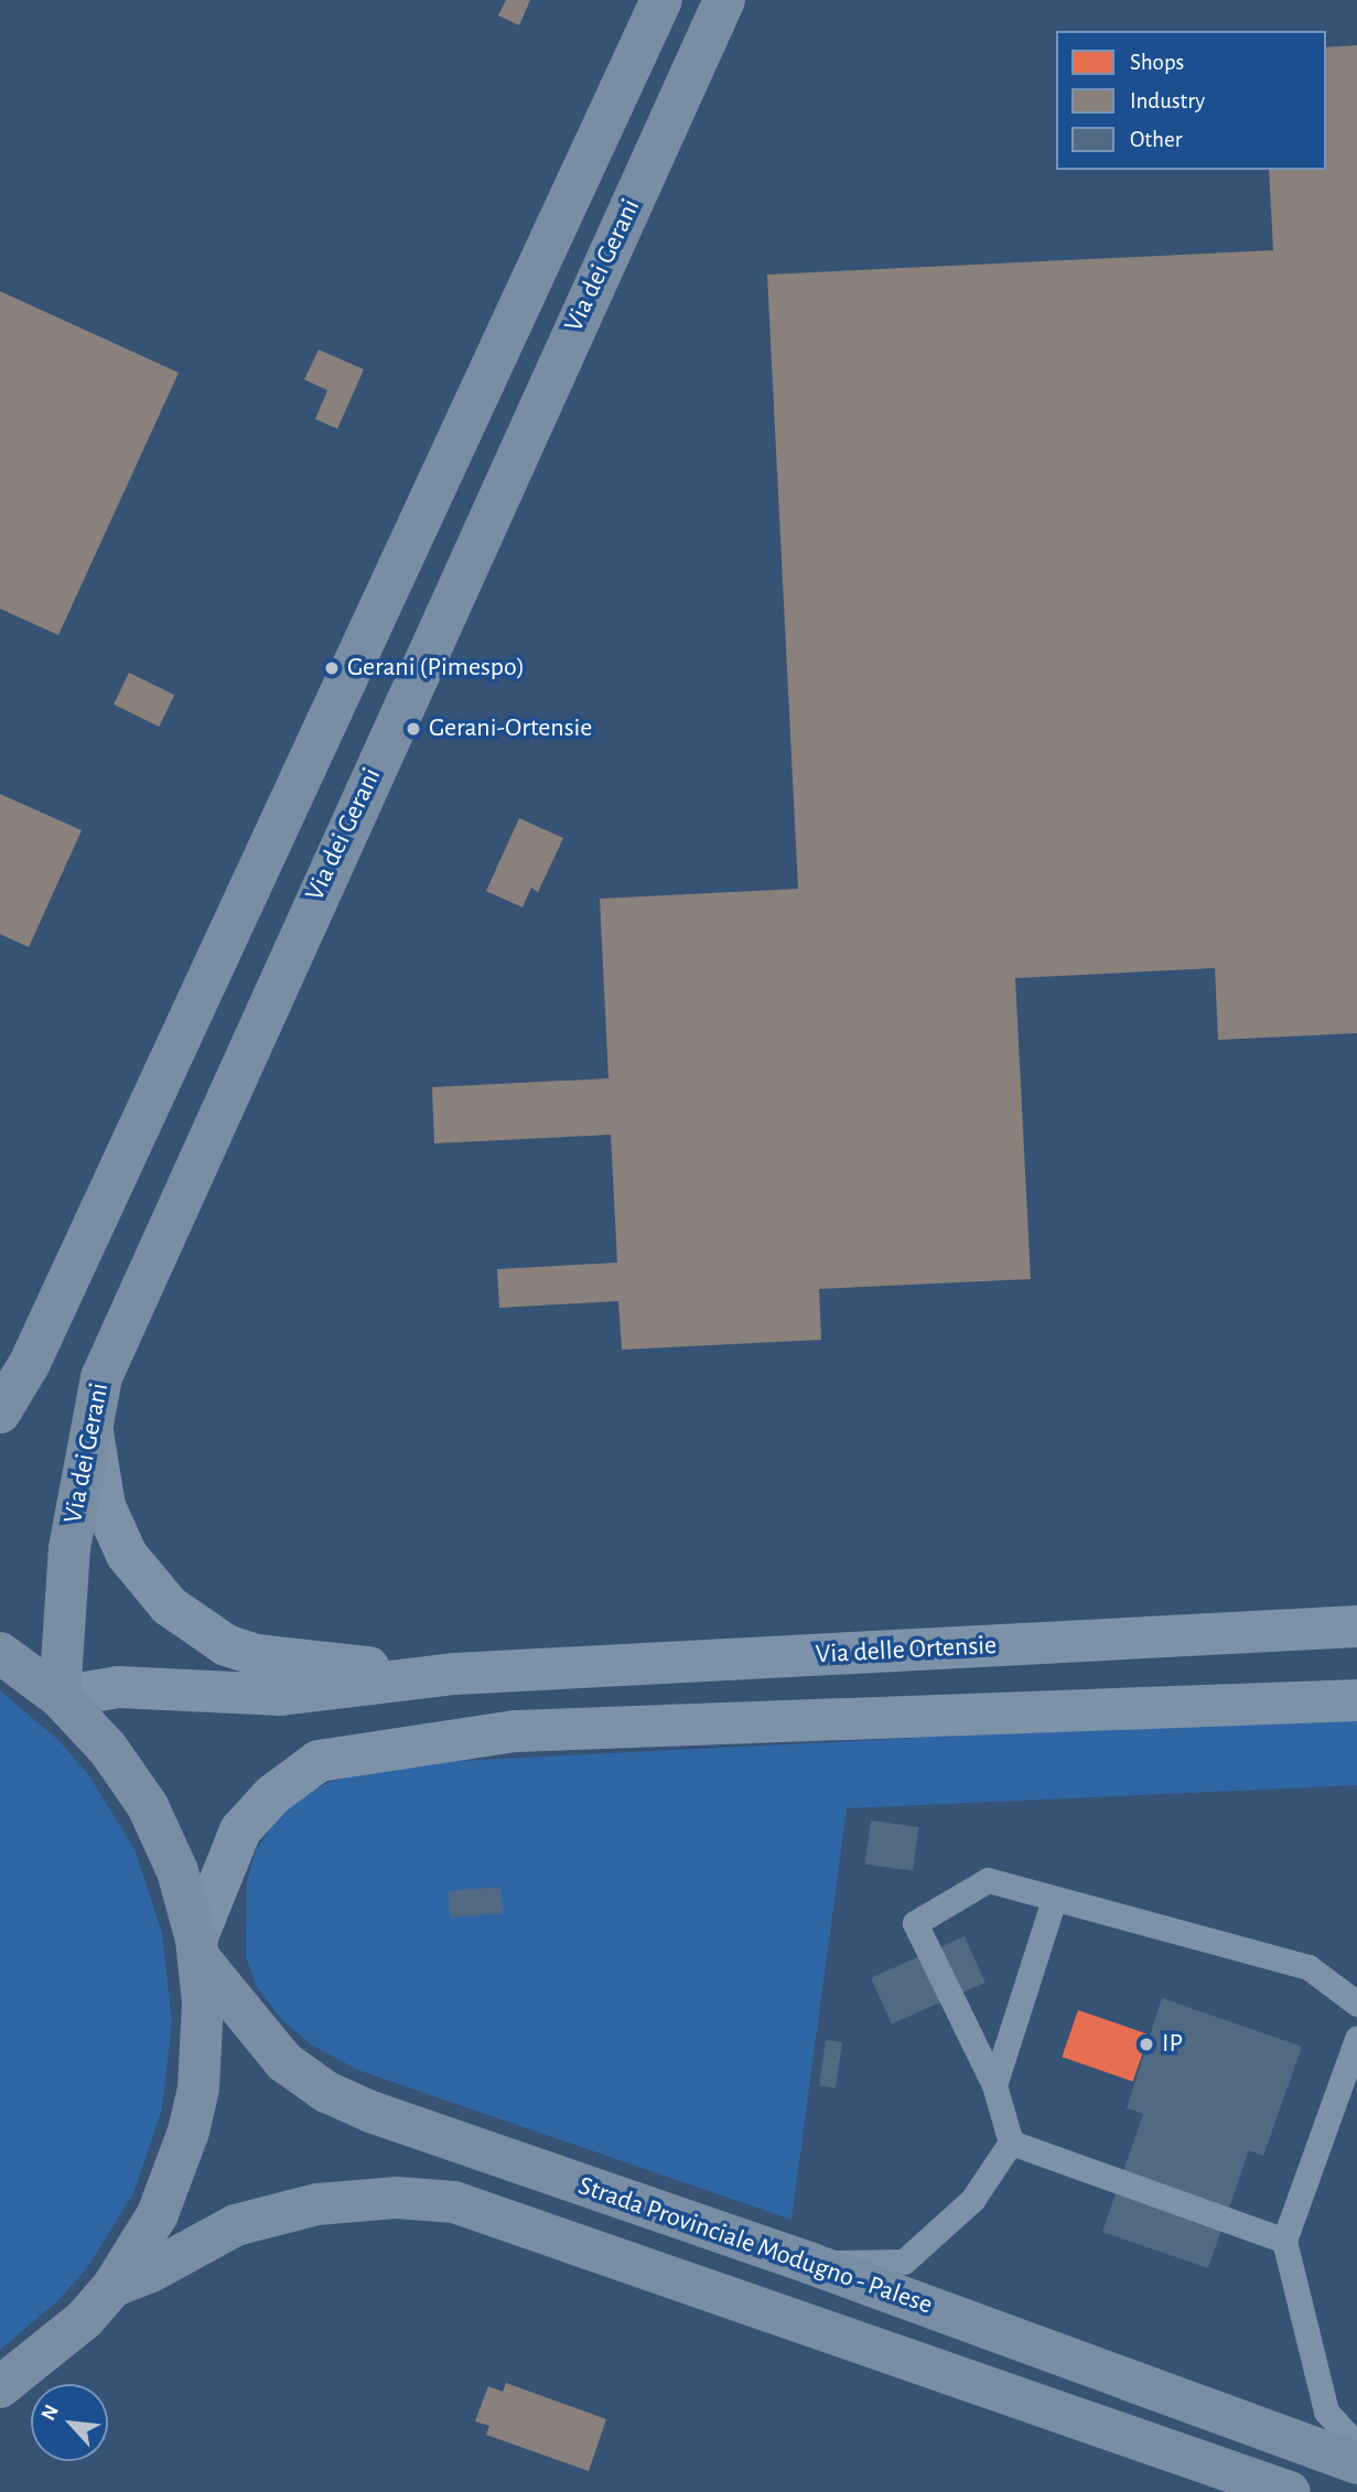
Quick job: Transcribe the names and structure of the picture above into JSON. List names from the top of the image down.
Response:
{
  "streets": {
    "main road": ["Via dei Gerani", "Strada Provinciale Modugno - Palese"],
    "street": ["Via delle Ortensie"]
  },
  "crossings": [
    ["Via dei Gerani", "Strada Provinciale Modugno - Palese"]
  ],
  "places": ["Gerani (Pimespo)", "Gerani-Ortensie", "IP"],
  "legend": ["Shops", "Industry", "Other"],
  "north": "top left"
}
